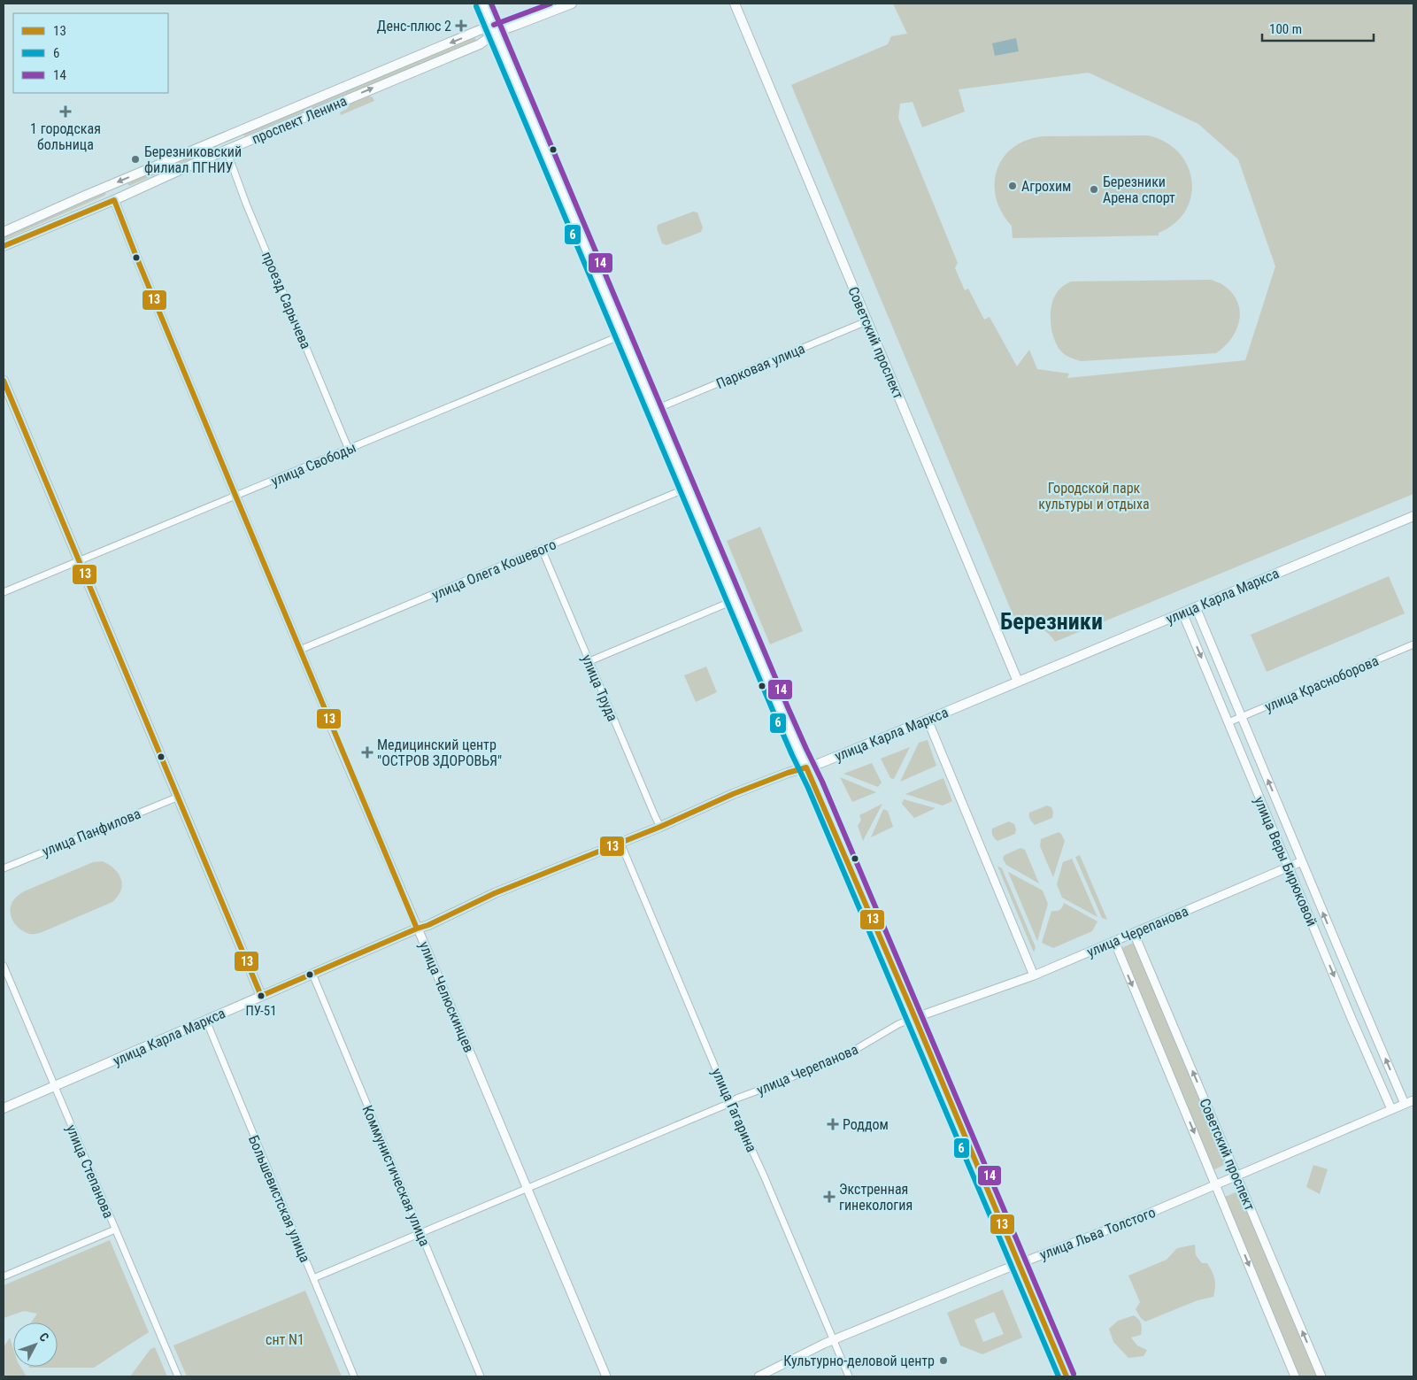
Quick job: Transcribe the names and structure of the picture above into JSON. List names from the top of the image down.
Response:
{
  "streets": {
    "main road": ["проспект Ленина", "Советский проспект", "улица Карла Маркса"],
    "street": [
      "проезд Сарычева",
      "Парковая улица",
      "улица Свободы",
      "улица Олега Кошевого",
      "улица Красноборова",
      "улица Труда",
      "улица Панфилова",
      "улица Веры Бирюковой",
      "улица Черепанова",
      "улица Челюскинцев",
      "улица Гагарина",
      "улица Степанова",
      "Коммунистическая улица",
      "Большевистская улица",
      "улица Льва Толстого"
    ]
  },
  "crossings": [
    ["проспект Ленина", "проезд Сарычева"],
    ["проспект Ленина", "улица Челюскинцев"],
    ["проезд Сарычева", "улица Свободы"],
    ["Советский проспект", "Парковая улица"],
    ["Советский проспект", "улица Карла Маркса"],
    ["Советский проспект", "улица Черепанова"],
    ["Советский проспект", "улица Льва Толстого"],
    ["улица Свободы", "улица Челюскинцев"],
    ["улица Олега Кошевого", "улица Труда"],
    ["улица Олега Кошевого", "улица Челюскинцев"],
    ["улица Карла Маркса", "улица Труда"],
    ["улица Карла Маркса", "улица Веры Бирюковой"],
    ["улица Карла Маркса", "улица Челюскинцев"],
    ["улица Карла Маркса", "улица Гагарина"],
    ["улица Карла Маркса", "улица Степанова"],
    ["улица Карла Маркса", "Коммунистическая улица"],
    ["улица Карла Маркса", "Большевистская улица"],
    ["улица Красноборова", "улица Веры Бирюковой"],
    ["улица Веры Бирюковой", "улица Черепанова"],
    ["улица Веры Бирюковой", "улица Льва Толстого"],
    ["улица Черепанова", "улица Челюскинцев"],
    ["улица Черепанова", "улица Гагарина"],
    ["улица Черепанова", "Коммунистическая улица"],
    ["улица Черепанова", "Большевистская улица"],
    ["улица Гагарина", "улица Льва Толстого"]
  ],
  "districts": ["Березники"],
  "parks": ["Городской парк культуры и отдыха", "снт N1"],
  "places": {
    "health": [
      "Денс-плюс 2",
      "1 городская больница",
      "Медицинский центр \"ОСТРОВ ЗДОРОВЬЯ\"",
      "Роддом",
      "Экстренная гинекология"
    ],
    "other": [
      "Березниковский филиал ПГНИУ",
      "Агрохим",
      "Березники Арена спорт",
      "ПУ-51",
      "Культурно-деловой центр"
    ]
  },
  "lines": ["transit line 14", "transit line 6", "transit line 13"],
  "legend": ["13", "6", "14"],
  "scale_bar": "100 m",
  "north": "top right"
}
